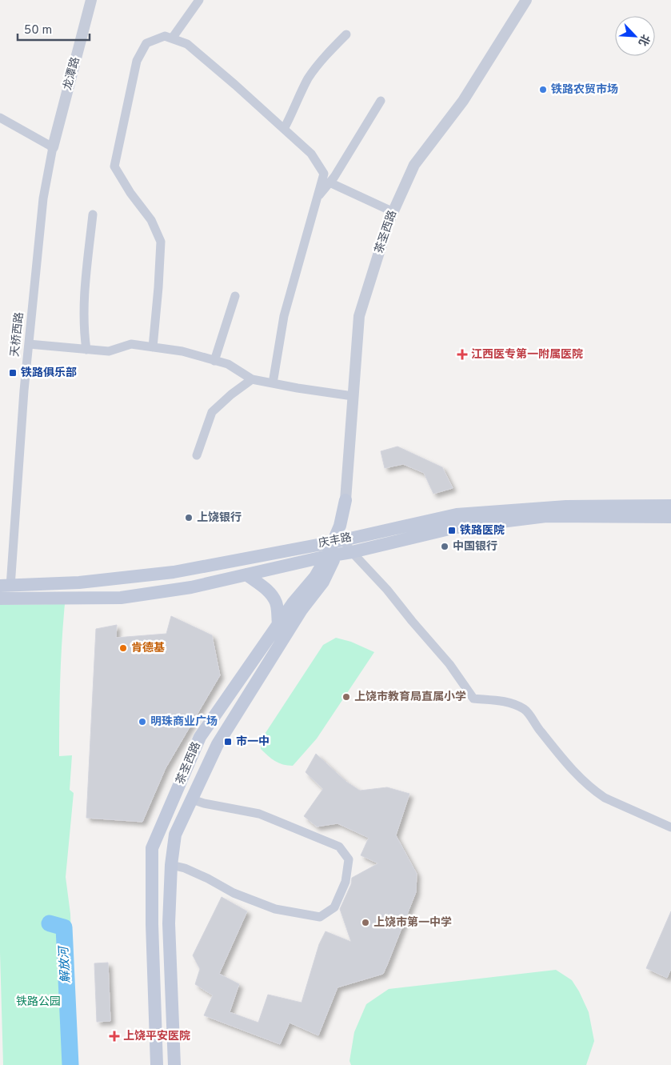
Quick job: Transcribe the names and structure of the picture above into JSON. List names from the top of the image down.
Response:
{
  "streets": {
    "main road": ["茶圣西路", "庆丰路"],
    "street": ["龙潭路", "天桥西路"]
  },
  "crossings": [
    ["龙潭路", "天桥西路"],
    ["茶圣西路", "庆丰路"],
    ["天桥西路", "庆丰路"]
  ],
  "water": ["解放河"],
  "parks": ["铁路公园"],
  "places": {
    "other": [
      "铁路农贸市场",
      "上饶银行",
      "中国银行",
      "肯德基",
      "上饶市教育局直属小学",
      "明珠商业广场",
      "上饶市第一中学"
    ],
    "health": ["江西医专第一附属医院", "上饶平安医院"],
    "transit": ["铁路俱乐部", "铁路医院", "市一中"]
  },
  "scale_bar": "50 m",
  "north": "bottom right"
}
